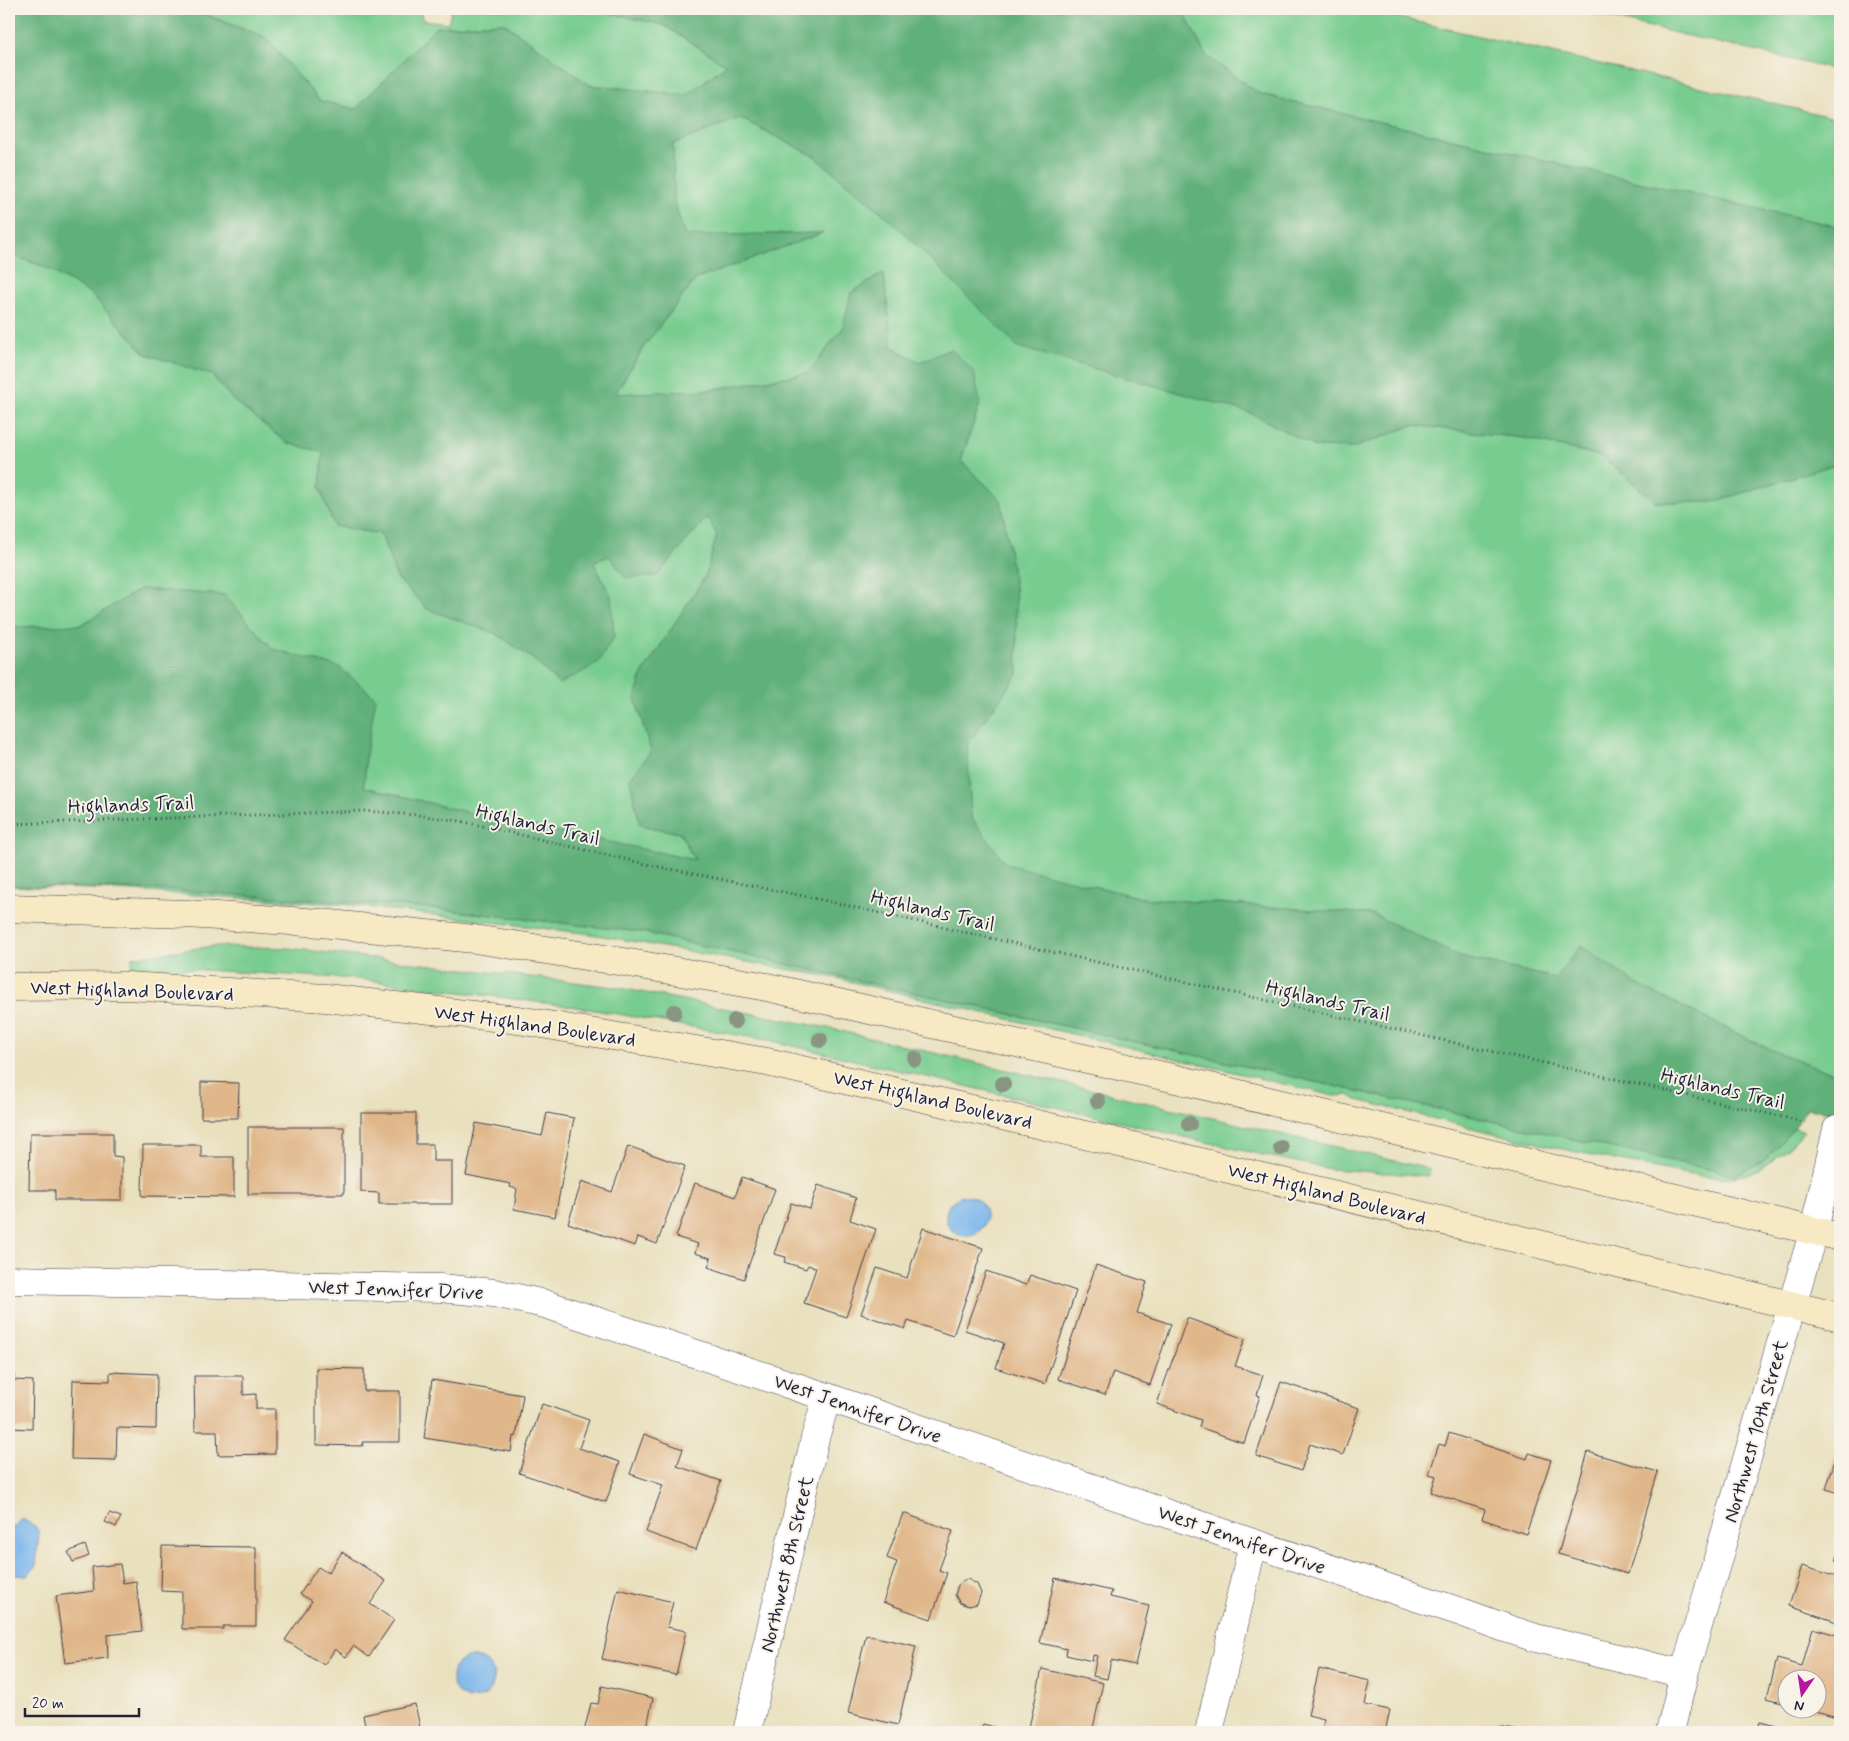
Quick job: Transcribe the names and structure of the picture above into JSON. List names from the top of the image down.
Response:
{
  "streets": {
    "main road": ["West Highland Boulevard"],
    "street": ["West Jennifer Drive", "Northwest 10th Street", "Northwest 8th Street"],
    "path": ["Highlands Trail"]
  },
  "crossings": [
    ["Highlands Trail", "Northwest 10th Street"],
    ["West Highland Boulevard", "Northwest 10th Street"],
    ["West Jennifer Drive", "Northwest 10th Street"],
    ["West Jennifer Drive", "Northwest 8th Street"]
  ],
  "scale_bar": "20 m",
  "north": "bottom"
}
